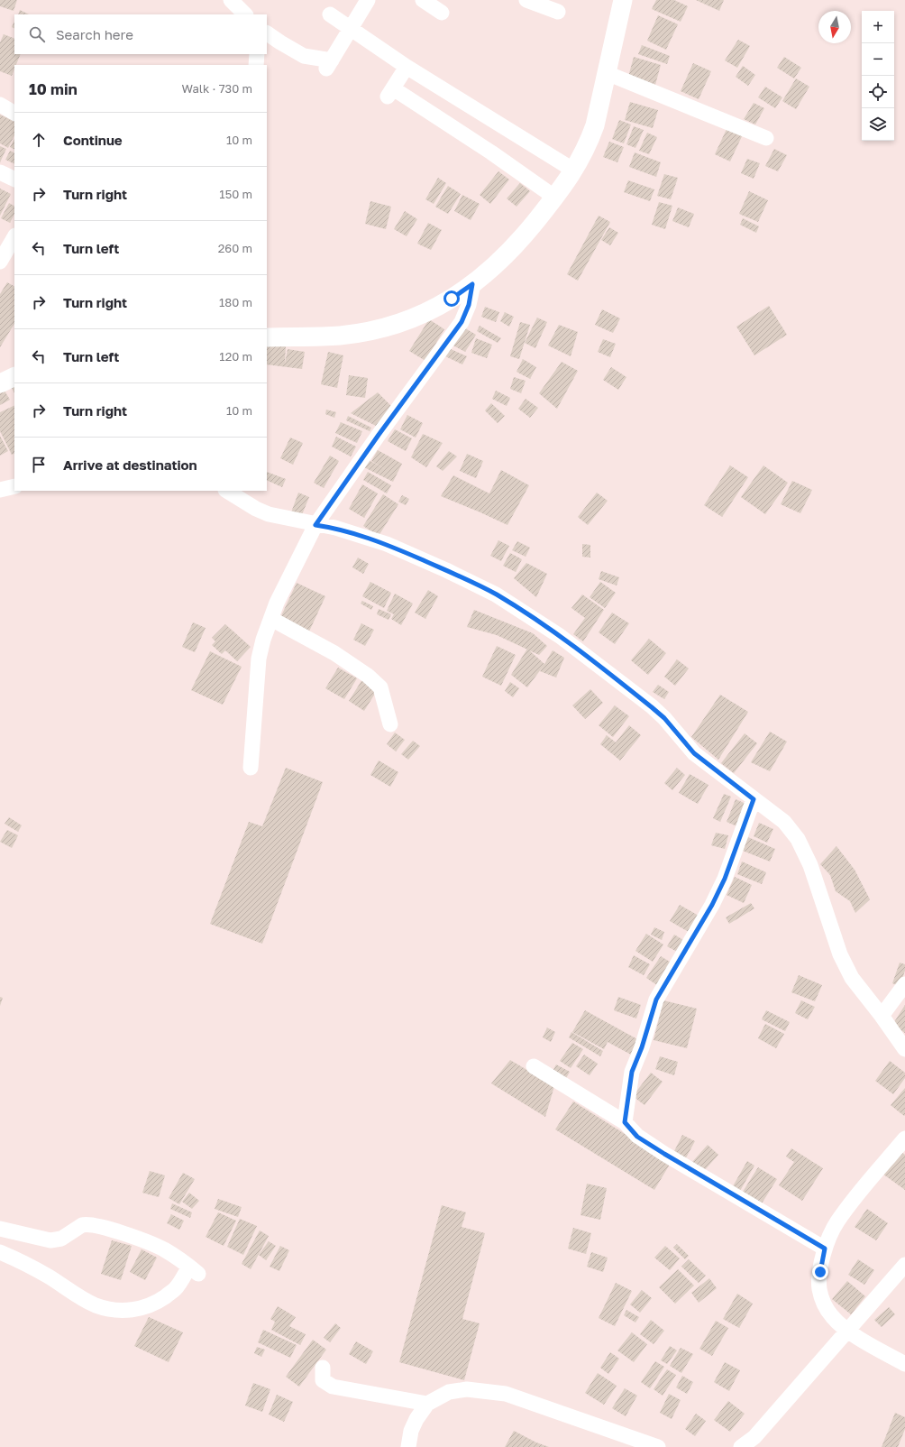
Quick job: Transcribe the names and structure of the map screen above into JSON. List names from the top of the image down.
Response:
{
  "north": "bottom",
  "page": {
    "map_buttons": ["+", "−"],
    "search": "Search here",
    "heading": ["10 min", "Walk · 730 m"],
    "list": [
      ["Continue", "10 m"],
      ["Turn right", "150 m"],
      ["Turn left", "260 m"],
      ["Turn right", "180 m"],
      ["Turn left", "120 m"],
      ["Turn right", "10 m"],
      "Arrive at destination"
    ]
  }
}
